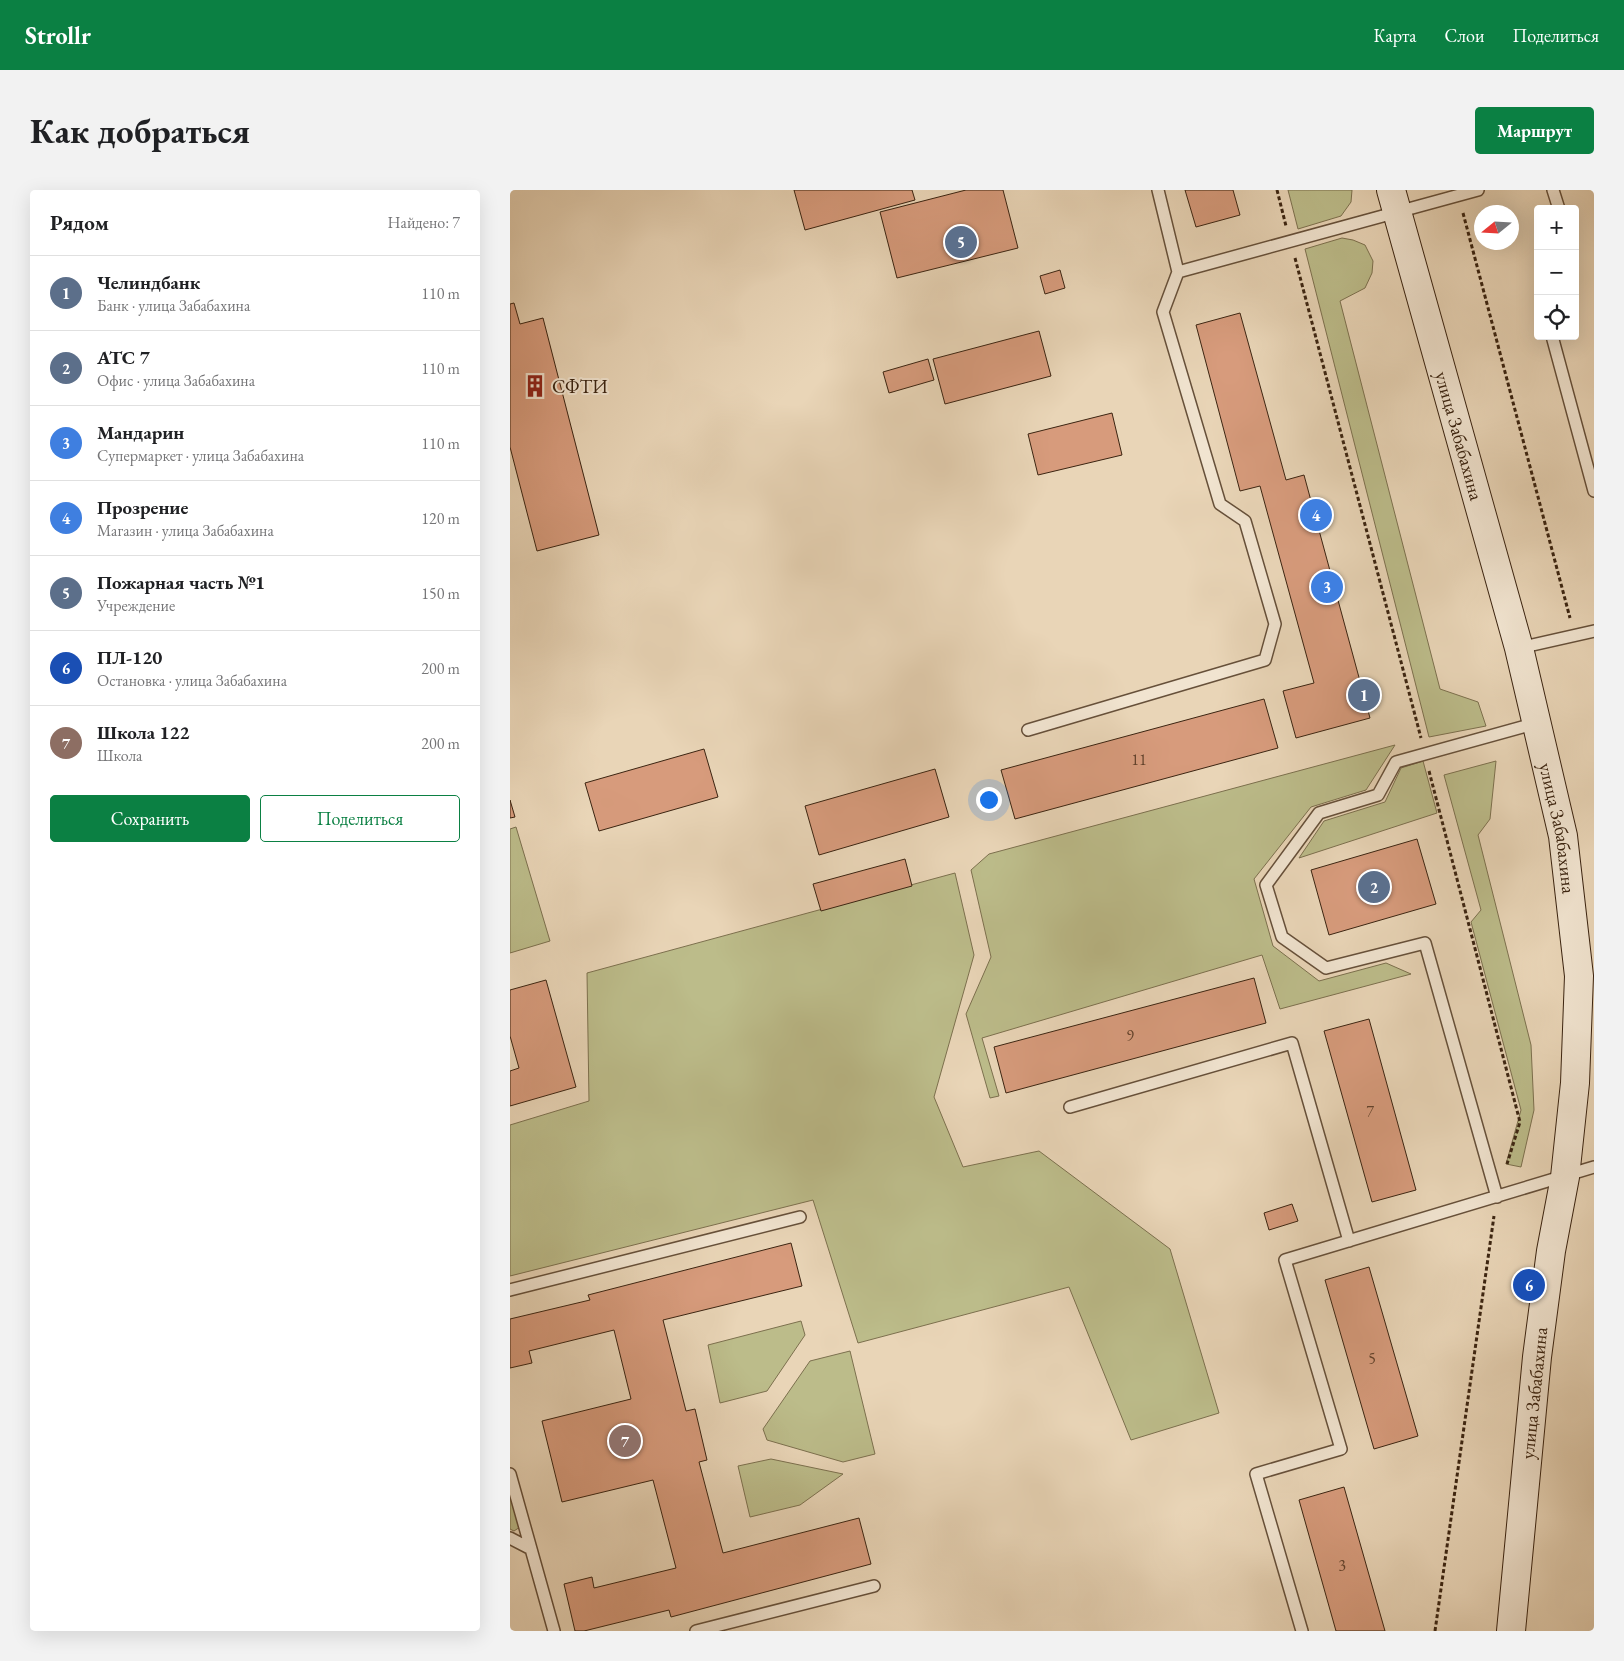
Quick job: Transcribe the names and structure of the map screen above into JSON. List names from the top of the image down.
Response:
{
  "streets": {
    "street": ["улица Забабахина"]
  },
  "places": {
    "building": ["СФТИ"]
  },
  "house_numbers": [
    "11",
    "9",
    "7",
    "5",
    "3"
  ],
  "north": "left",
  "page": {
    "header": "Strollr",
    "nav": ["Карта", "Слои", "Поделиться"],
    "buttons": [
      "Маршрут",
      ["Сохранить", "Поделиться"]
    ],
    "title": "Как добраться",
    "heading": ["Рядом", "Найдено: 7"],
    "map_buttons": ["+", "−"],
    "pins": [
      "5",
      "4",
      "3",
      "1",
      "2",
      "6",
      "7"
    ],
    "list": [
      {
        "mark": "1",
        "name": "Челиндбанк",
        "note": "Банк · улица Забабахина",
        "value": "110 m"
      },
      {
        "mark": "2",
        "name": "АТС 7",
        "note": "Офис · улица Забабахина",
        "value": "110 m"
      },
      {
        "mark": "3",
        "name": "Мандарин",
        "note": "Супермаркет · улица Забабахина",
        "value": "110 m"
      },
      {
        "mark": "4",
        "name": "Прозрение",
        "note": "Магазин · улица Забабахина",
        "value": "120 m"
      },
      {
        "mark": "5",
        "name": "Пожарная часть №1",
        "note": "Учреждение",
        "value": "150 m"
      },
      {
        "mark": "6",
        "name": "ПЛ-120",
        "note": "Остановка · улица Забабахина",
        "value": "200 m"
      },
      {
        "mark": "7",
        "name": "Школа 122",
        "note": "Школа",
        "value": "200 m"
      }
    ]
  }
}
